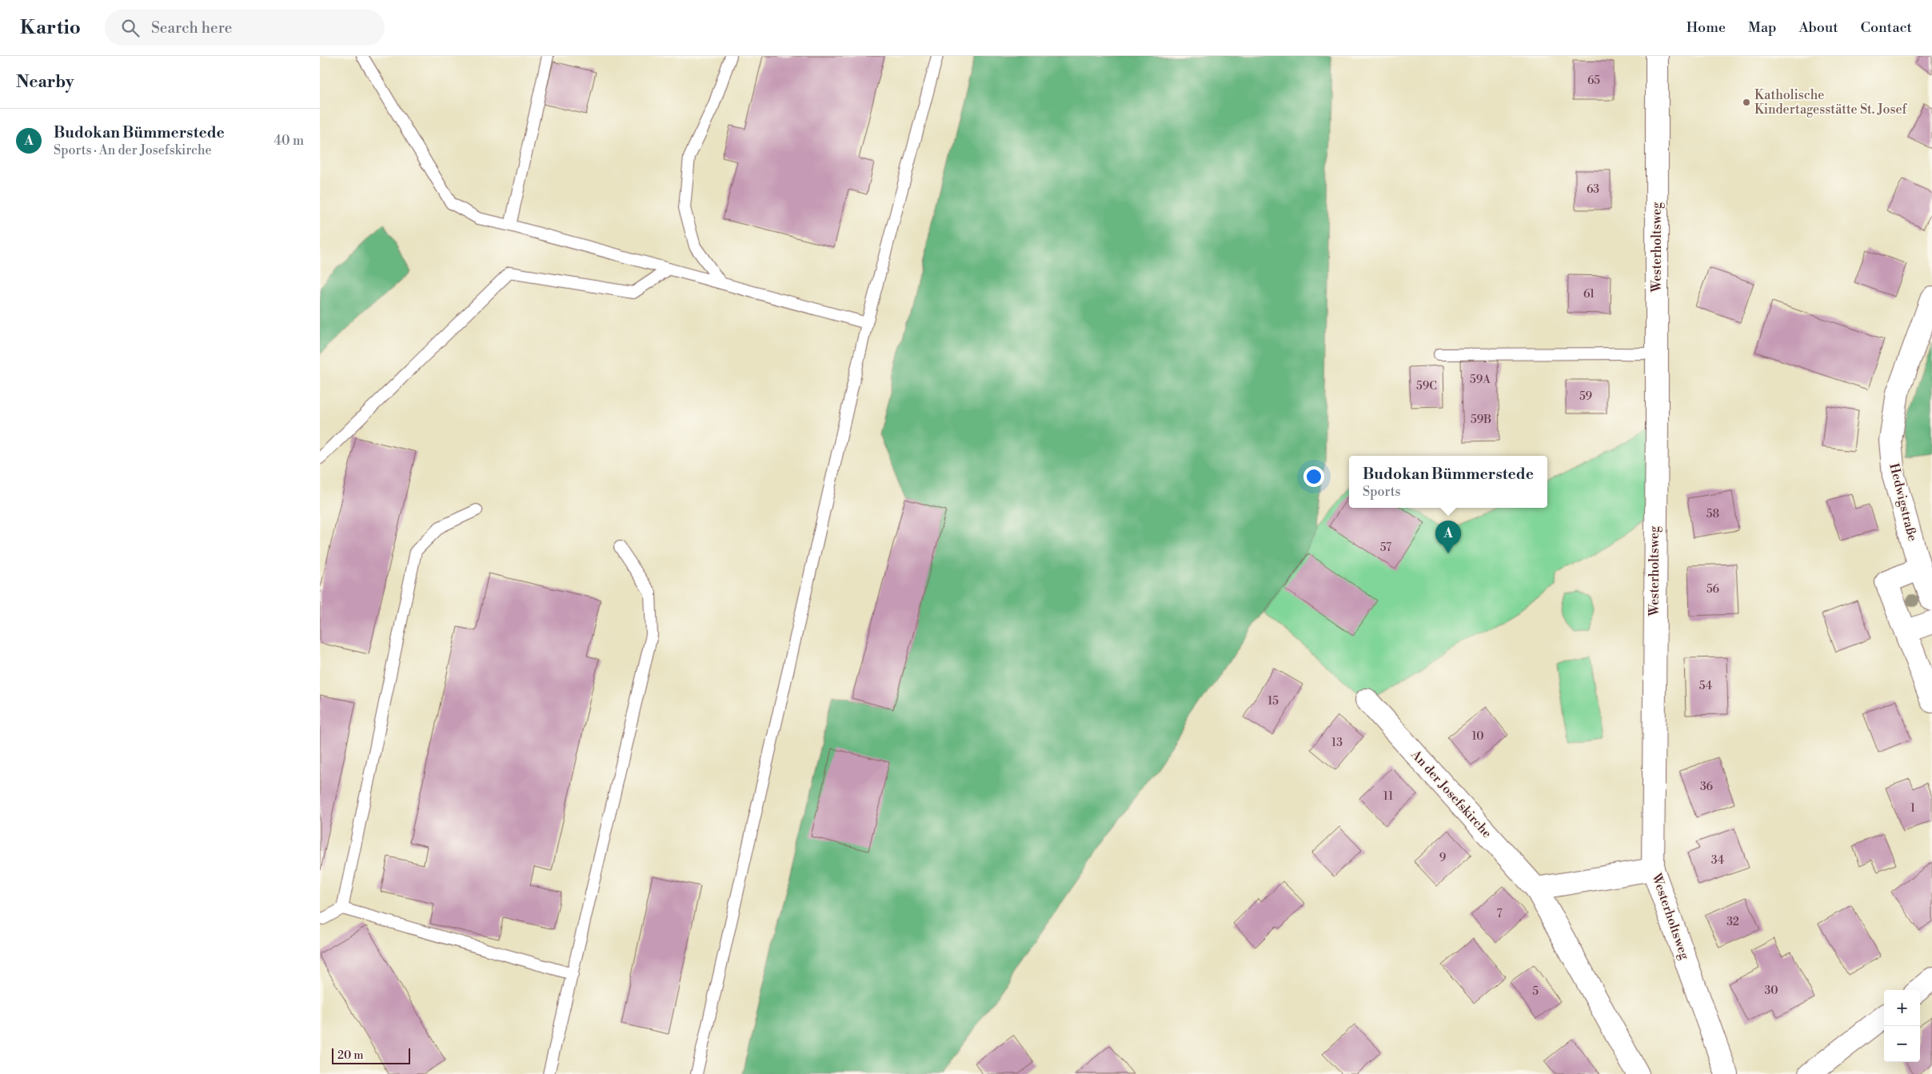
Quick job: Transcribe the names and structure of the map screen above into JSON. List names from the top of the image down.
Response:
{
  "streets": {
    "street": ["Westerholtsweg", "Hedwigstraße", "An der Josefskirche"]
  },
  "places": ["Katholische Kindertagesstätte St. Josef"],
  "house_numbers": [
    "65",
    "63",
    "61",
    "59A",
    "59C",
    "59",
    "59B",
    "58",
    "57",
    "56",
    "54",
    "15",
    "10",
    "13",
    "36",
    "11",
    "1",
    "9",
    "34",
    "7",
    "32",
    "30",
    "5"
  ],
  "scale_bar": "20 m",
  "page": {
    "header": "Kartio",
    "search": "Search here",
    "nav": [
      "Home",
      "Map",
      "About",
      "Contact"
    ],
    "heading": "Nearby",
    "list": [
      {
        "mark": "A",
        "name": "Budokan Bümmerstede",
        "note": "Sports · An der Josefskirche",
        "value": "40 m"
      }
    ],
    "popup": ["Budokan Bümmerstede", "Sports"],
    "pins": "A",
    "map_buttons": ["+", "−"],
    "scale": "20 m"
  }
}
